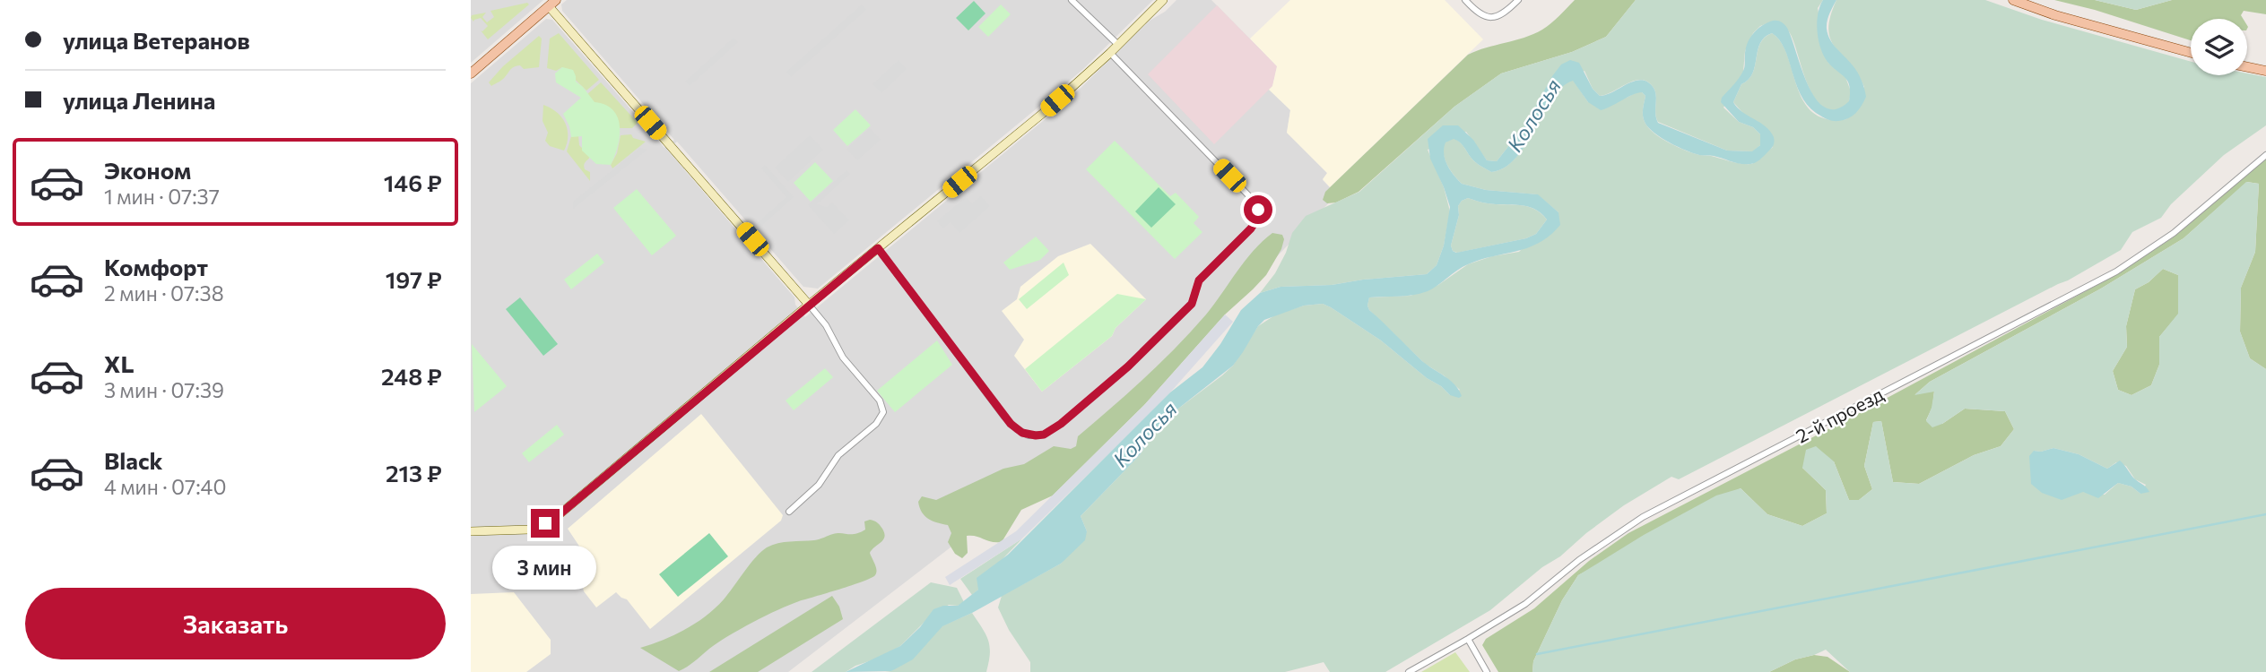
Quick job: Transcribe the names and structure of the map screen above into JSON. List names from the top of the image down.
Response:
{
  "streets": {
    "street": ["2-й проезд"]
  },
  "water": ["Колосья"],
  "page": {
    "banner": ["улица Ветеранов", "улица Ленина"],
    "list": [
      {
        "name": "Эконом",
        "note": "1 мин · 07:37",
        "value": "146 ₽"
      },
      {
        "name": "Комфорт",
        "note": "2 мин · 07:38",
        "value": "197 ₽"
      },
      {
        "name": "XL",
        "note": "3 мин · 07:39",
        "value": "248 ₽"
      },
      {
        "name": "Black",
        "note": "4 мин · 07:40",
        "value": "213 ₽"
      }
    ],
    "bubble": "3 мин",
    "buttons": "Заказать"
  }
}
